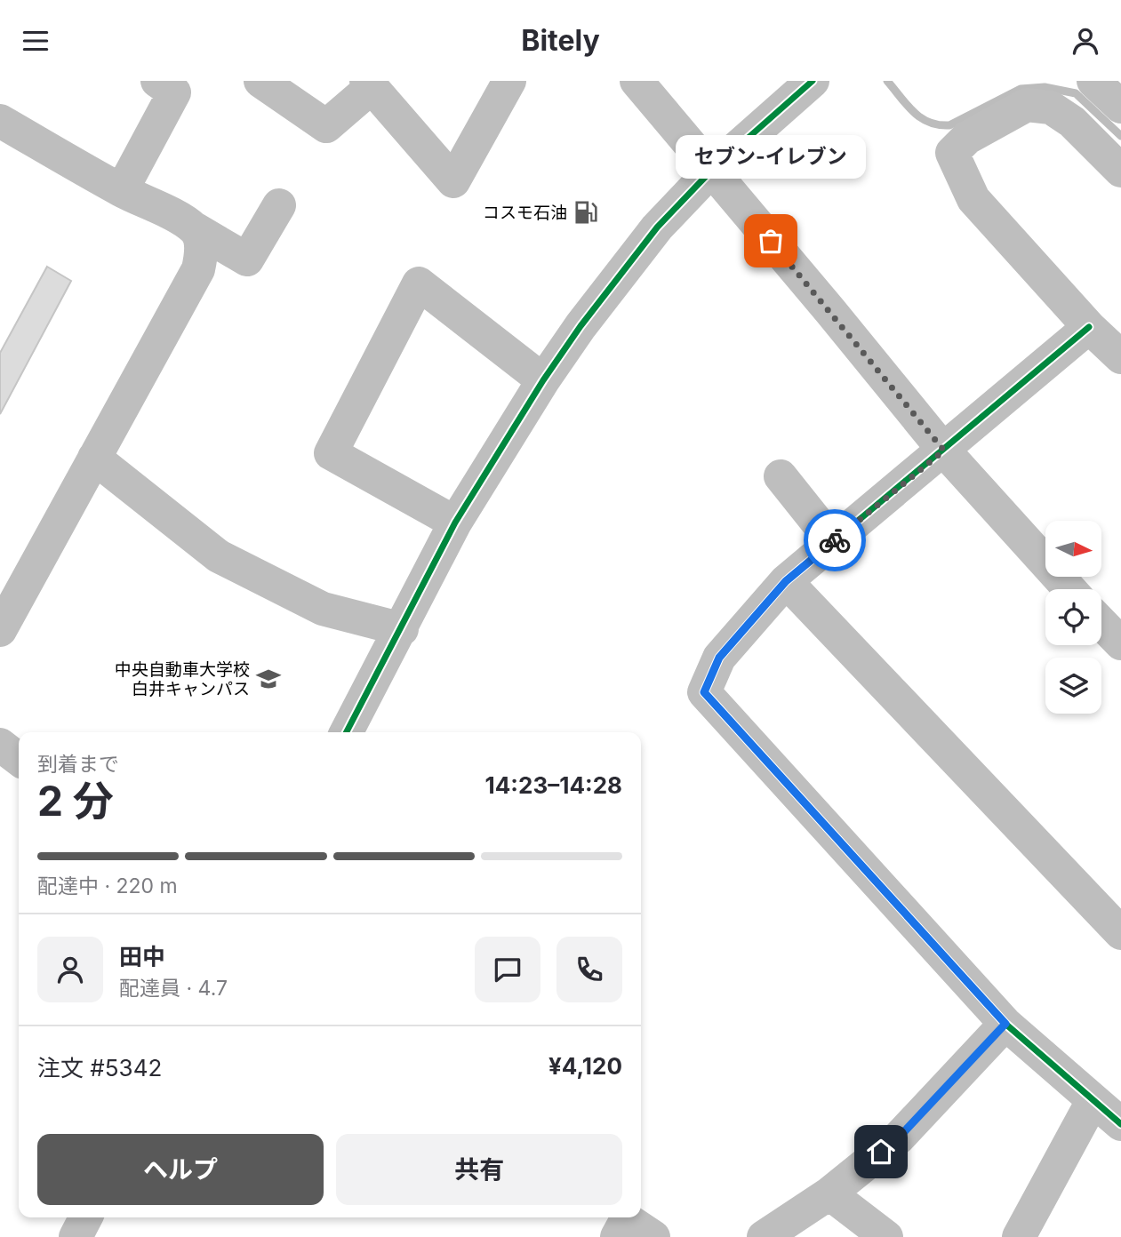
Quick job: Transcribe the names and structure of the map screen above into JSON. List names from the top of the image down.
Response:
{
  "places": {
    "fuel station": ["コスモ石油"],
    "other": ["セブン-イレブン"],
    "school or university": ["中央自動車大学校 白井キャンパス"]
  },
  "north": "right",
  "page": {
    "header": "Bitely",
    "bubble": "セブン-イレブン",
    "heading": ["2 分", "到着まで", "14:23–14:28"],
    "panel": [
      "田中",
      "配達員 · 4.7",
      "注文 #5342",
      "¥4,120"
    ],
    "bar": "配達中 · 220 m",
    "buttons": ["ヘルプ", "共有"]
  }
}
